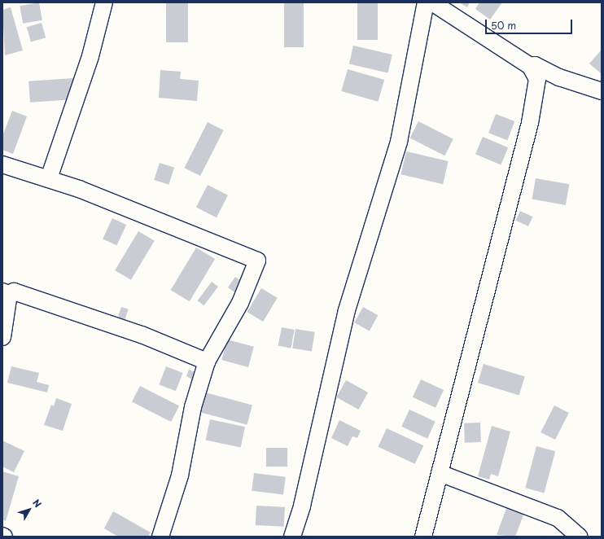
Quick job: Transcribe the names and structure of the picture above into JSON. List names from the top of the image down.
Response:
{
  "scale_bar": "50 m",
  "north": "top right"
}
